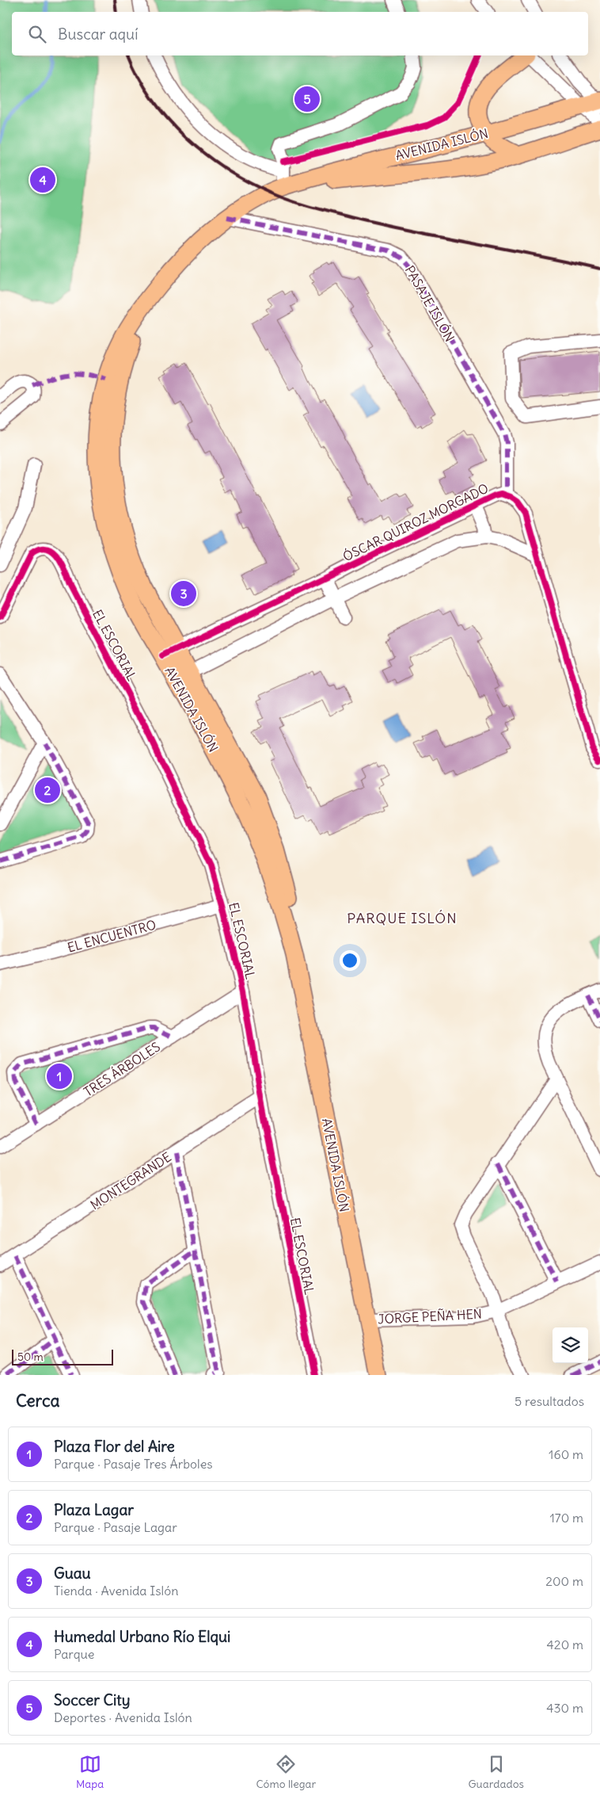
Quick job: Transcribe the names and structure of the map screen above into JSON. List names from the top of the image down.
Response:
{
  "streets": {
    "main road": ["AVENIDA ISLÓN"],
    "street": [
      "PASAJE ISLÓN",
      "ÓSCAR QUIROZ MORGADO",
      "EL ESCORIAL",
      "EL ENCUENTRO",
      "TRES ÁRBOLES",
      "MONTEGRANDE",
      "JORGE PEÑA HEN"
    ]
  },
  "crossings": [
    ["AVENIDA ISLÓN", "PASAJE ISLÓN"],
    ["AVENIDA ISLÓN", "ÓSCAR QUIROZ MORGADO"],
    ["AVENIDA ISLÓN", "JORGE PEÑA HEN"],
    ["PASAJE ISLÓN", "ÓSCAR QUIROZ MORGADO"],
    ["EL ESCORIAL", "EL ENCUENTRO"],
    ["EL ESCORIAL", "TRES ÁRBOLES"],
    ["EL ESCORIAL", "MONTEGRANDE"]
  ],
  "districts": ["PARQUE ISLÓN"],
  "scale_bar": "50 m",
  "page": {
    "search": "Buscar aquí",
    "pins": [
      "5",
      "4",
      "3",
      "2",
      "1"
    ],
    "scale": "50 m",
    "heading": ["Cerca", "5 resultados"],
    "list": [
      {
        "mark": "1",
        "name": "Plaza Flor del Aire",
        "note": "Parque · Pasaje Tres Árboles",
        "value": "160 m"
      },
      {
        "mark": "2",
        "name": "Plaza Lagar",
        "note": "Parque · Pasaje Lagar",
        "value": "170 m"
      },
      {
        "mark": "3",
        "name": "Guau",
        "note": "Tienda · Avenida Islón",
        "value": "200 m"
      },
      {
        "mark": "4",
        "name": "Humedal Urbano Río Elqui",
        "note": "Parque",
        "value": "420 m"
      },
      {
        "mark": "5",
        "name": "Soccer City",
        "note": "Deportes · Avenida Islón",
        "value": "430 m"
      }
    ],
    "nav": ["Mapa", "Cómo llegar", "Guardados"]
  }
}
